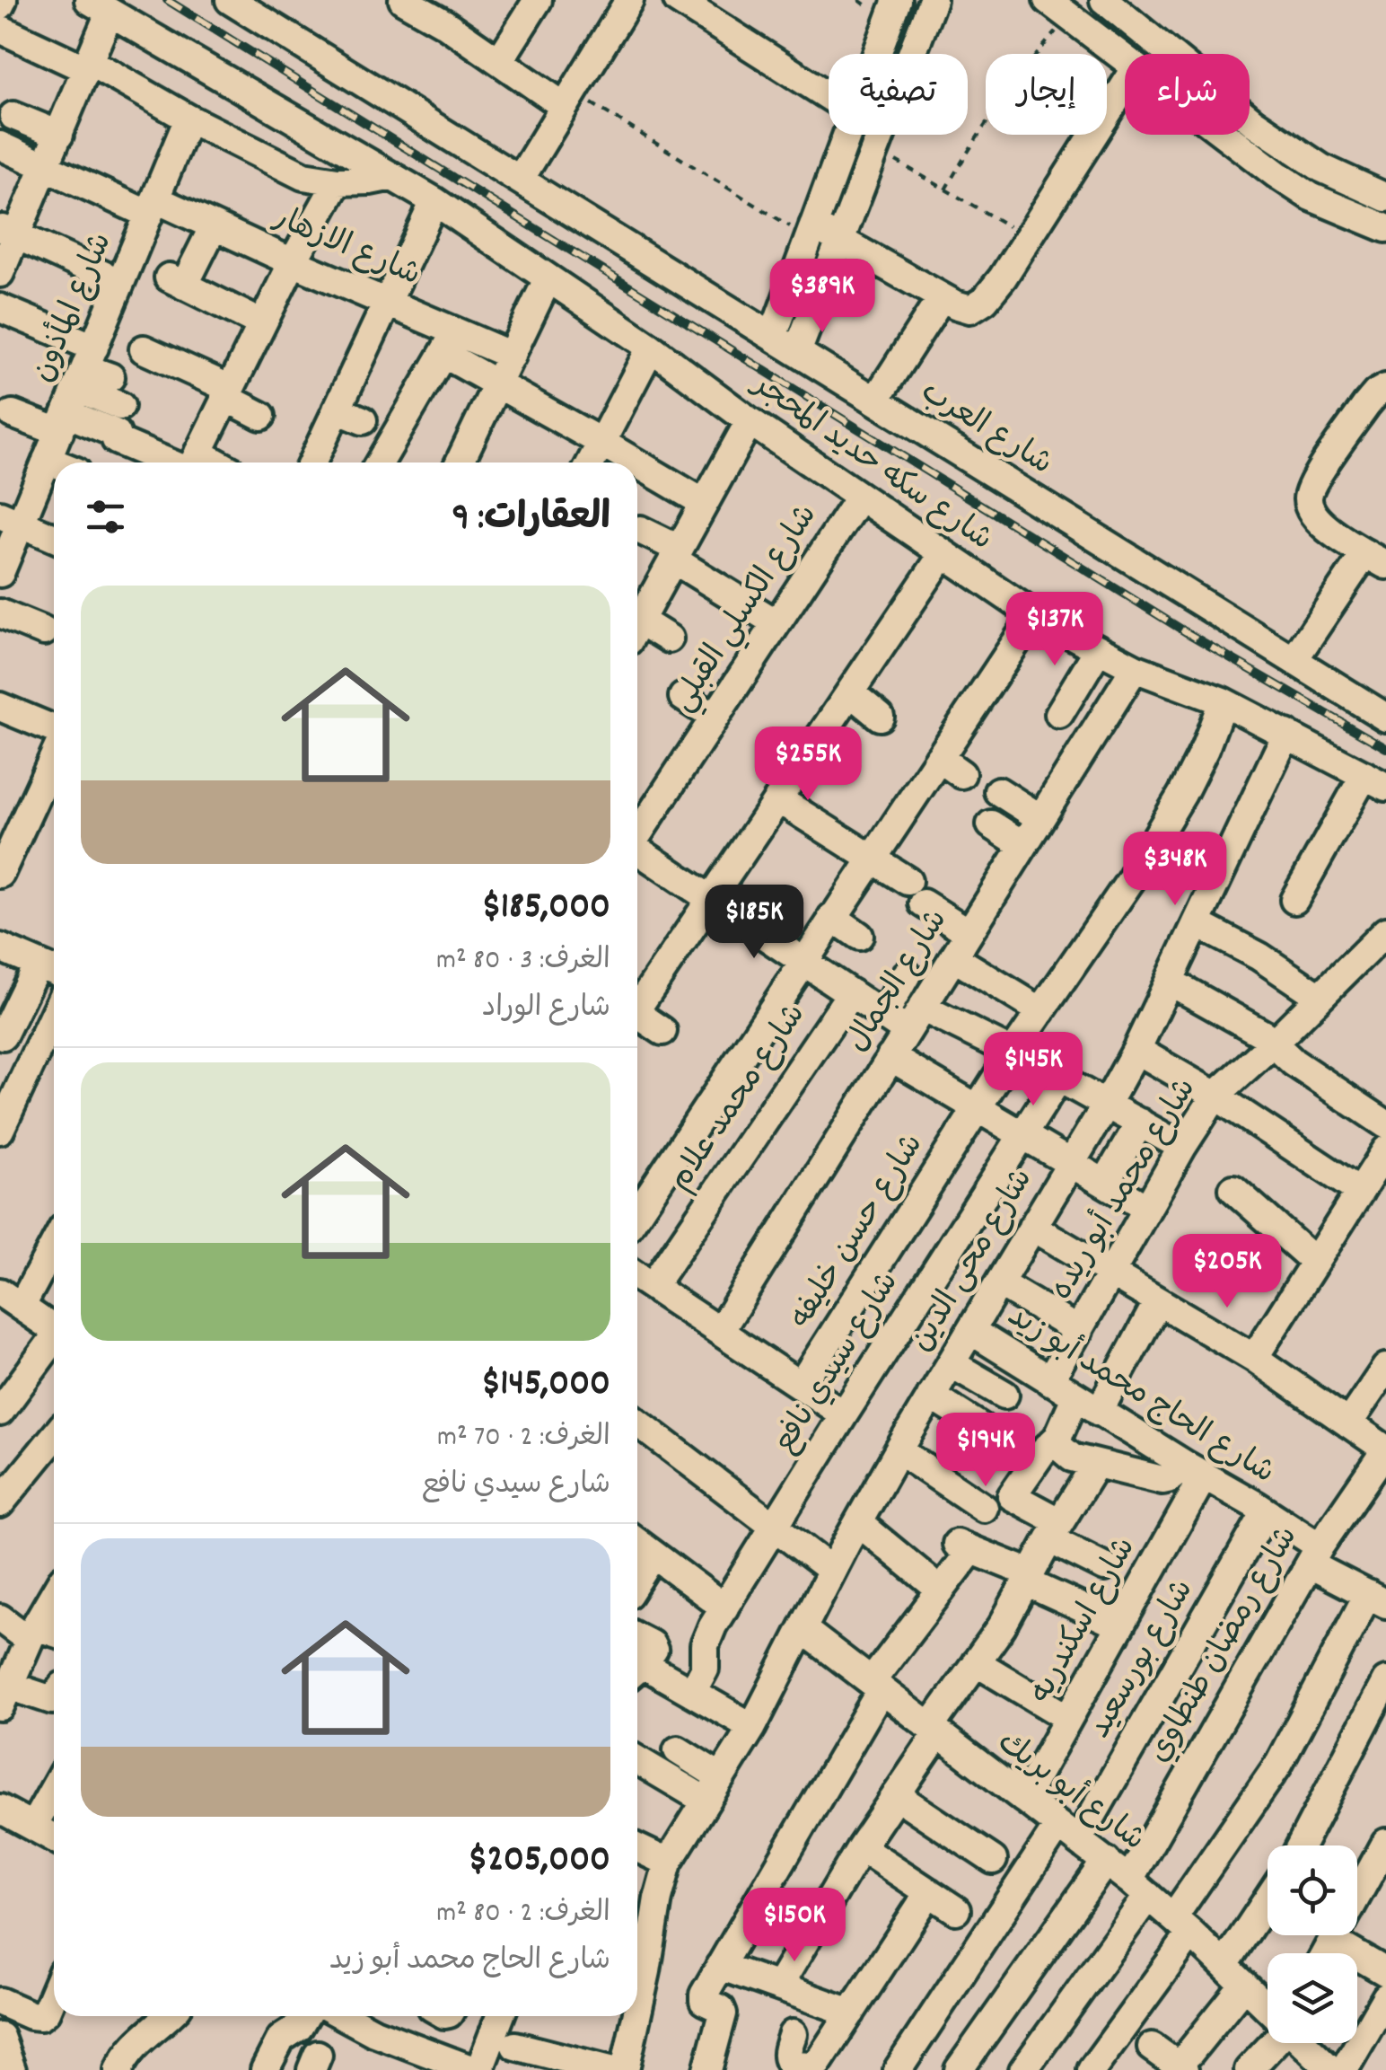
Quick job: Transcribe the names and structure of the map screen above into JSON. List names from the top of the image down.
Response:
{
  "streets": {
    "street": [
      "شارع الازهار",
      "شارع المأذون",
      "شارع العرب",
      "شارع سكه حديد المحجر",
      "شارع الكسلي القبلي",
      "شارع الجمال",
      "شارع محمد علام",
      "شارع محمد أبو ريده",
      "شارع حسن خليفه",
      "شارع محى الدين",
      "شارع سيدي نافع",
      "شارع الحاج محمد أبو زيد",
      "شارع اسكندريه",
      "شارع رمضان طنطاوي",
      "شارع بورسعيد",
      "شارع أبو بريك"
    ]
  },
  "crossings": [
    ["شارع الازهار", "شارع المأذون"],
    ["شارع سكه حديد المحجر", "شارع الكسلي القبلي"],
    ["شارع سكه حديد المحجر", "شارع الجمال"],
    ["شارع سكه حديد المحجر", "شارع حسن خليفه"],
    ["شارع سكه حديد المحجر", "شارع محى الدين"],
    ["شارع محمد أبو ريده", "شارع الحاج محمد أبو زيد"],
    ["شارع محى الدين", "شارع الحاج محمد أبو زيد"],
    ["شارع محى الدين", "شارع أبو بريك"],
    ["شارع الحاج محمد أبو زيد", "شارع اسكندريه"],
    ["شارع الحاج محمد أبو زيد", "شارع رمضان طنطاوي"],
    ["شارع الحاج محمد أبو زيد", "شارع بورسعيد"],
    ["شارع اسكندريه", "شارع أبو بريك"],
    ["شارع رمضان طنطاوي", "شارع أبو بريك"],
    ["شارع بورسعيد", "شارع أبو بريك"]
  ],
  "page": {
    "chip": ["شراء", "إيجار", "تصفية"],
    "price": [
      "$389K",
      "$137K",
      "$255K",
      "$348K",
      "$185K",
      "$145K",
      "$205K",
      "$194K",
      "$150K"
    ],
    "heading": "العقارات: 9",
    "list": [
      {
        "name": "$185,000",
        "note": "الغرف: 3 · 80 m² · شارع الوراد"
      },
      {
        "name": "$145,000",
        "note": "الغرف: 2 · 70 m² · شارع سيدي نافع"
      },
      {
        "name": "$205,000",
        "note": "الغرف: 2 · 80 m² · شارع الحاج محمد أبو زيد"
      }
    ]
  }
}
